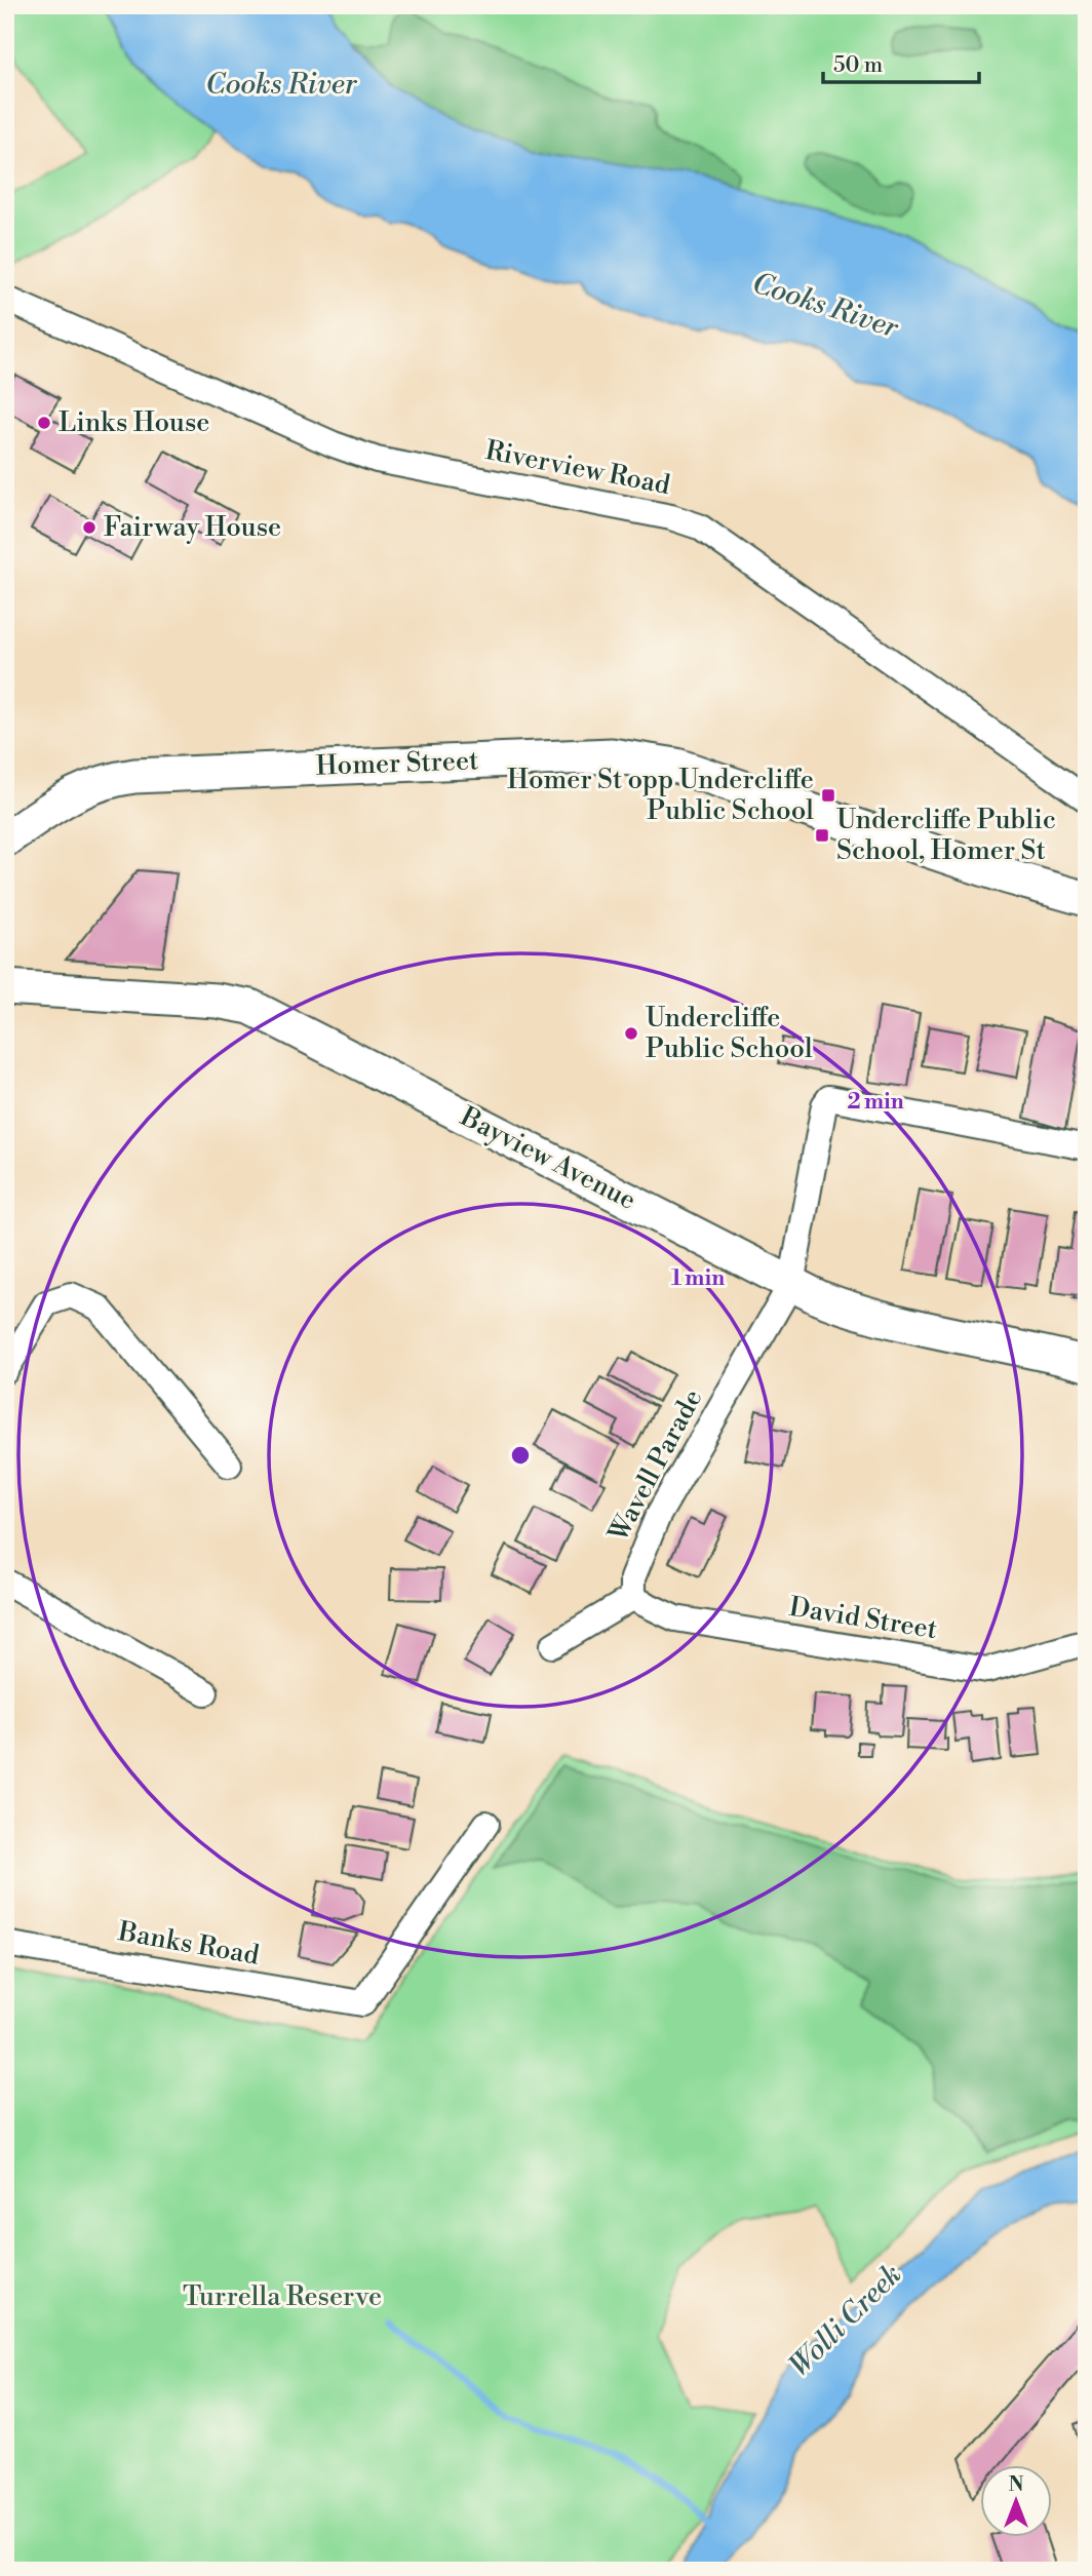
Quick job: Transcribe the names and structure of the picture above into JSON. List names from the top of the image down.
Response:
{
  "streets": {
    "main road": ["Homer Street", "Bayview Avenue"],
    "street": [
      "Riverview Road",
      "Wavell Parade",
      "David Street",
      "Banks Road"
    ]
  },
  "crossings": [
    ["Bayview Avenue", "Wavell Parade"],
    ["Wavell Parade", "David Street"]
  ],
  "water": ["Cooks River", "Wolli Creek"],
  "parks": ["Turrella Reserve"],
  "places": {
    "other": ["Links House", "Fairway House", "Undercliffe Public School"],
    "transit": ["Homer St opp Undercliffe Public School", "Undercliffe Public School, Homer St"]
  },
  "scale_bar": "50 m",
  "north": "top",
  "rings": ["2 min", "1 min"]
}
